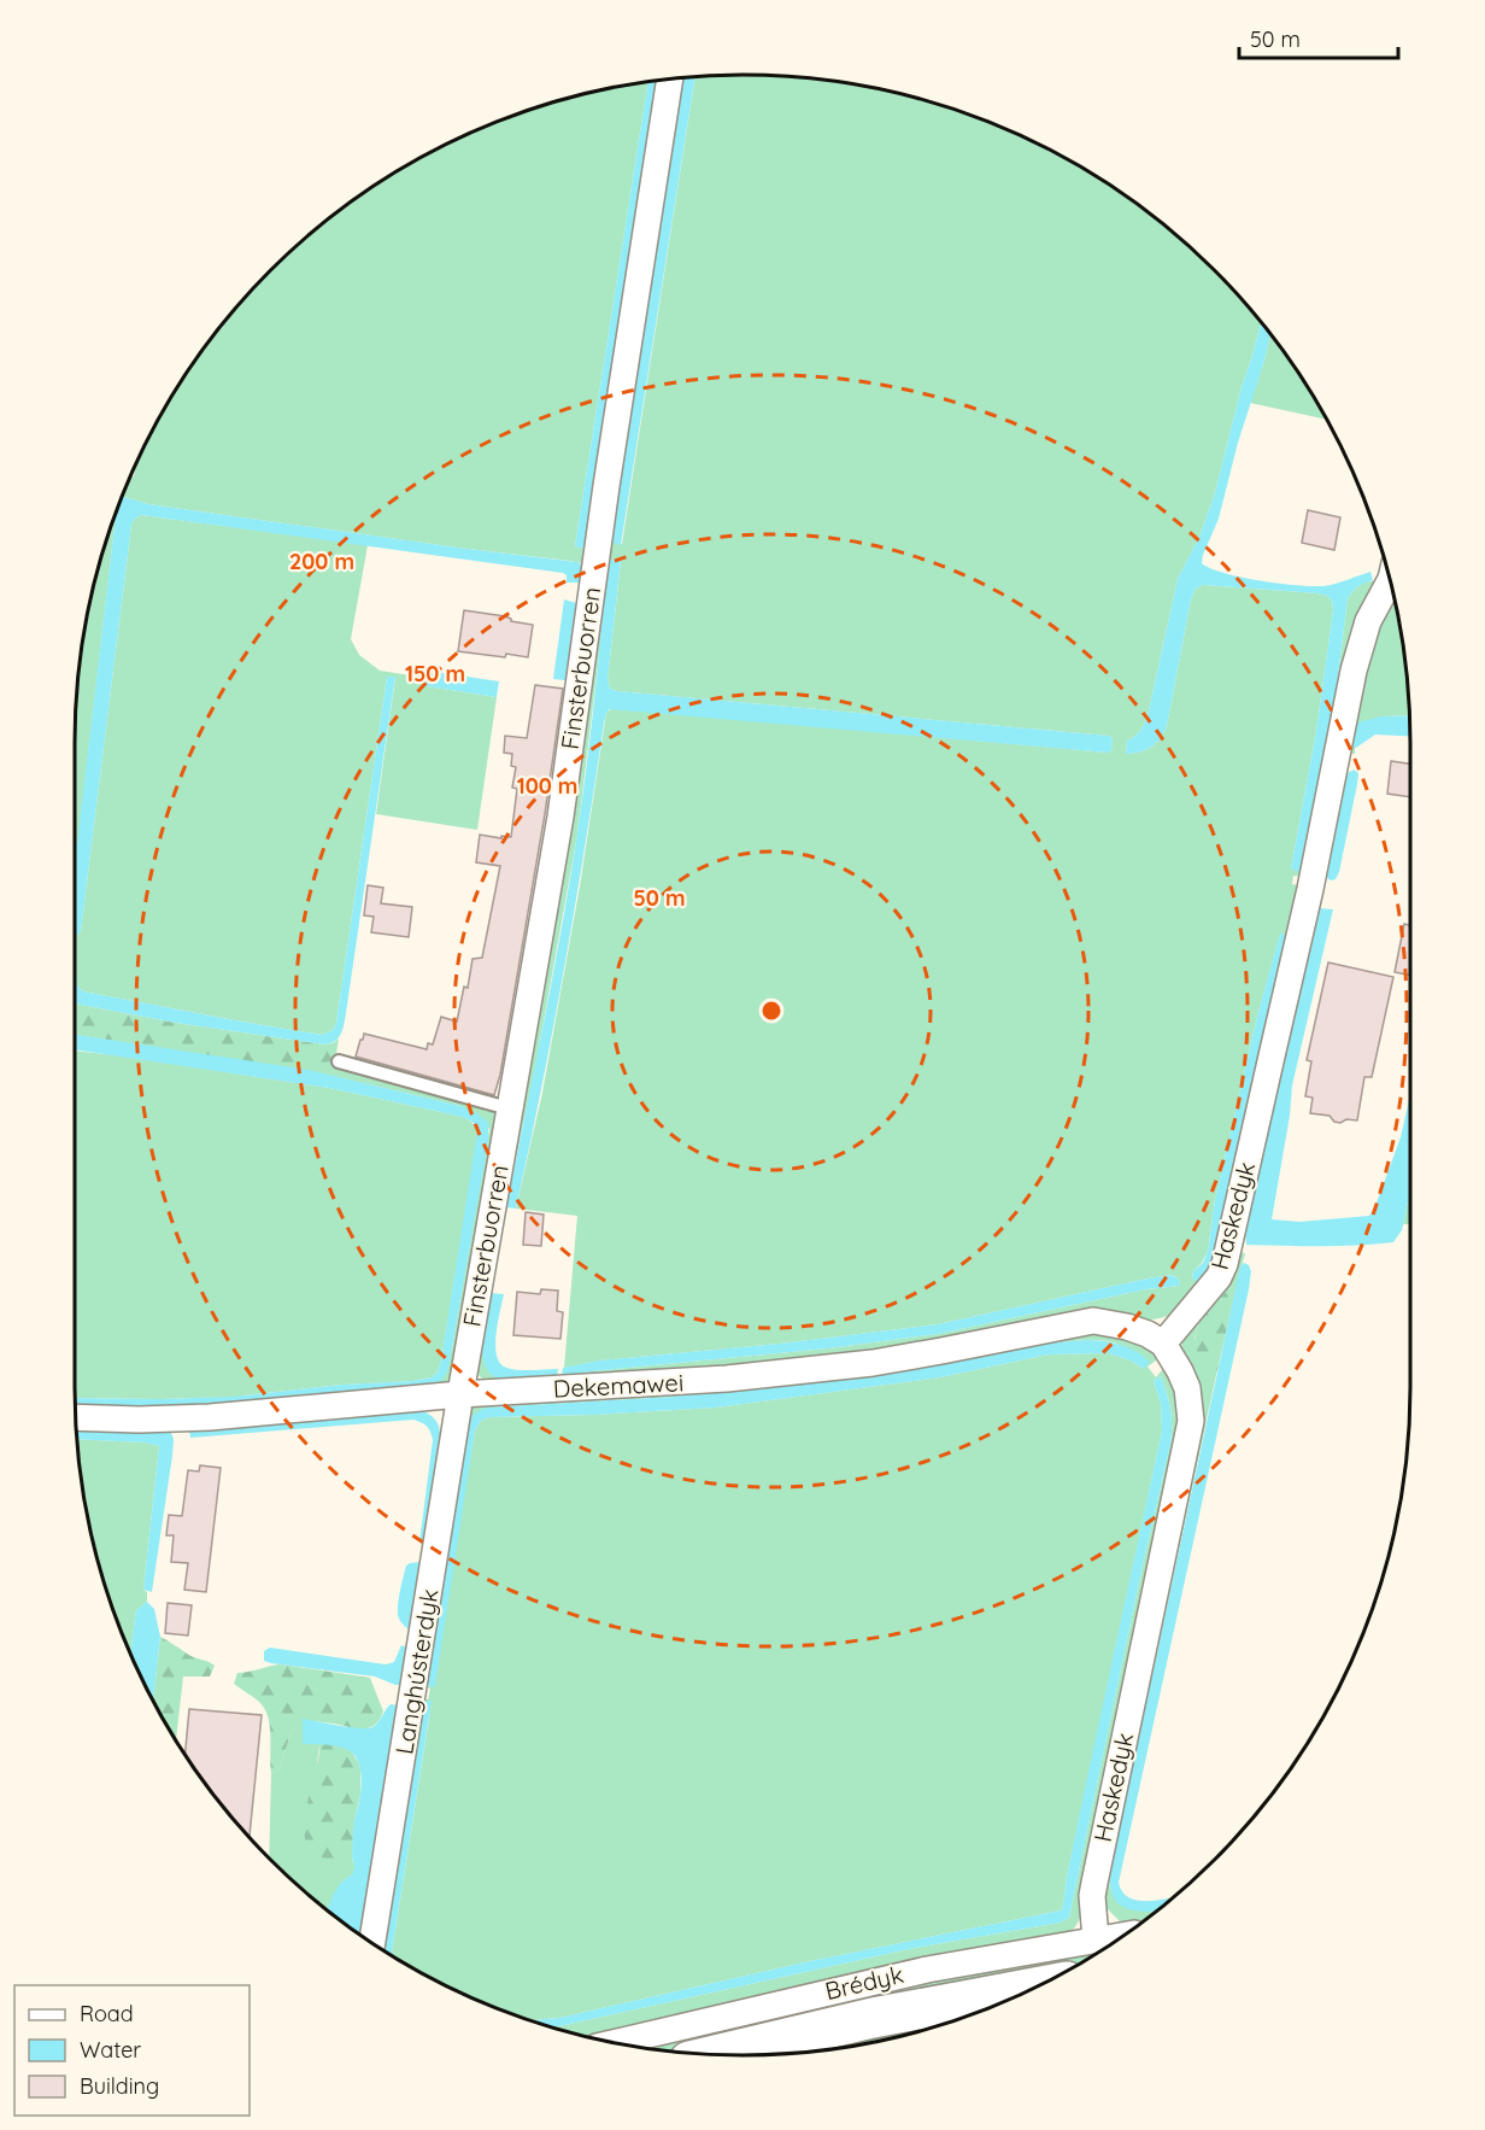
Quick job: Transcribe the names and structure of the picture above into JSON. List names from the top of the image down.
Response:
{
  "streets": {
    "main road": ["Brédyk"],
    "street": [
      "Finsterbuorren",
      "Haskedyk",
      "Dekemawei",
      "Langhústerdyk"
    ]
  },
  "crossings": [
    ["Finsterbuorren", "Dekemawei"],
    ["Finsterbuorren", "Langhústerdyk"],
    ["Haskedyk", "Dekemawei"],
    ["Haskedyk", "Brédyk"],
    ["Dekemawei", "Langhústerdyk"]
  ],
  "legend": ["Road", "Water", "Building"],
  "scale_bar": "50 m",
  "rings": [
    "200 m",
    "150 m",
    "100 m",
    "50 m"
  ]
}
